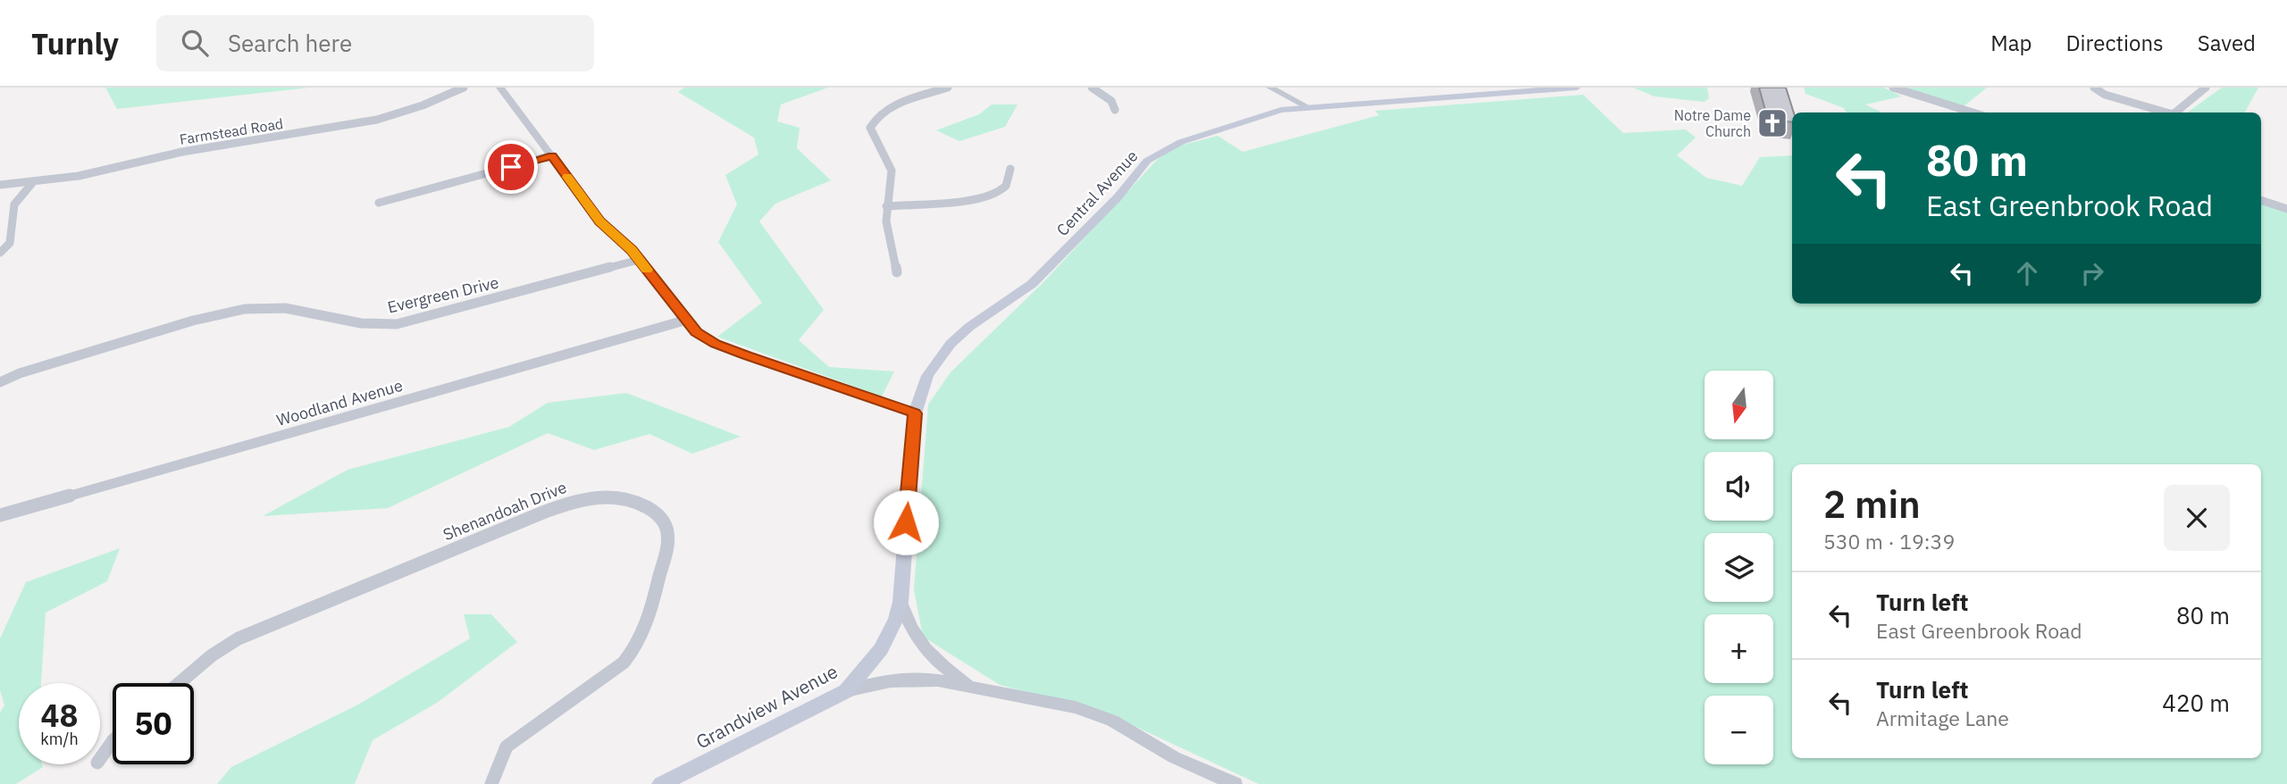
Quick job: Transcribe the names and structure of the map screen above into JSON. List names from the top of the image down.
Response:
{
  "streets": {
    "main road": ["Central Avenue", "Grandview Avenue"],
    "street": [
      "Farmstead Road",
      "Evergreen Drive",
      "Woodland Avenue",
      "Shenandoah Drive"
    ]
  },
  "crossings": [
    ["Central Avenue", "Grandview Avenue"]
  ],
  "places": {
    "church": ["Notre Dame Church"]
  },
  "north": "bottom",
  "page": {
    "header": "Turnly",
    "search": "Search here",
    "nav": ["Map", "Directions", "Saved"],
    "turn": ["80 m", "East Greenbrook Road"],
    "map_buttons": ["+", "−"],
    "heading": ["2 min", "530 m · 19:39"],
    "list": [
      {
        "name": "Turn left",
        "note": "East Greenbrook Road",
        "value": "80 m"
      },
      {
        "name": "Turn left",
        "note": "Armitage Lane",
        "value": "420 m"
      }
    ],
    "speed": "48 km/h",
    "limit": "50"
  }
}
